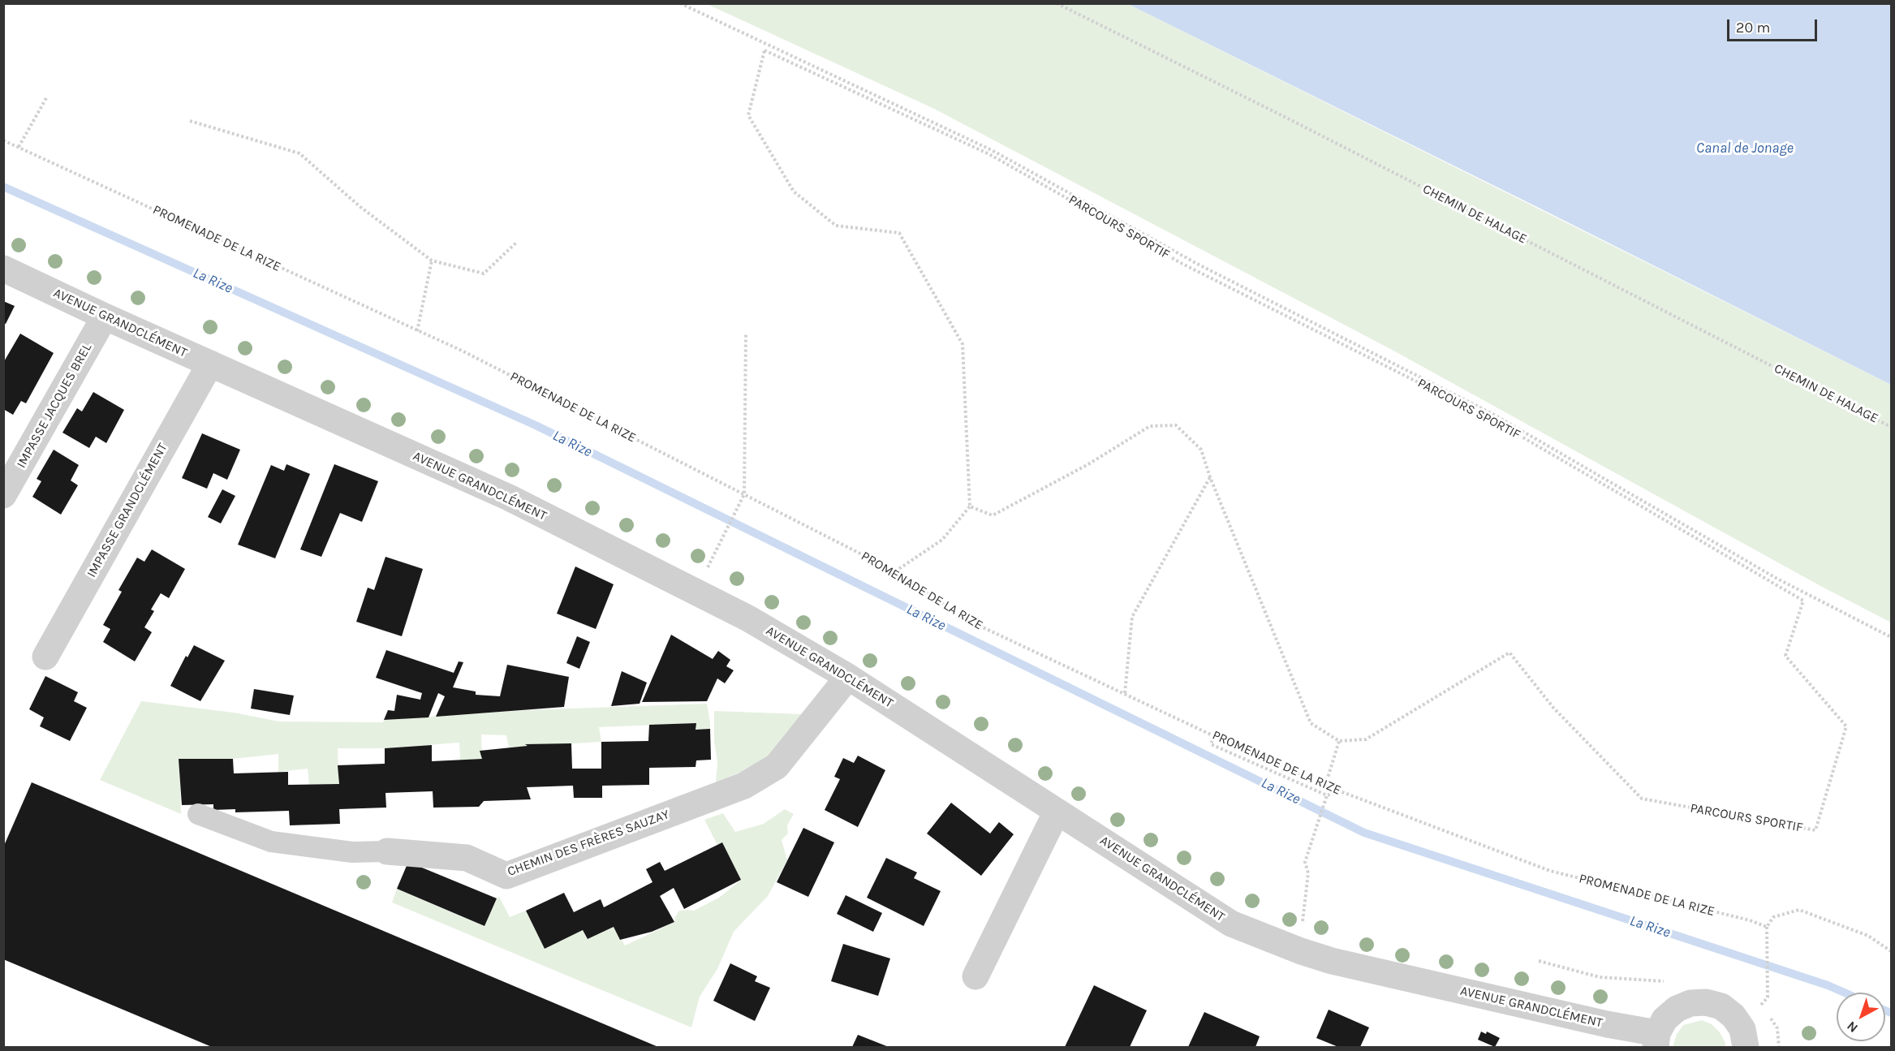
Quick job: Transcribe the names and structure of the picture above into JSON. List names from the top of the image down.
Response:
{
  "streets": {
    "street": [
      "AVENUE GRANDCLÉMENT",
      "IMPASSE JACQUES BREL",
      "IMPASSE GRANDCLÉMENT",
      "CHEMIN DES FRÈRES SAUZAY"
    ],
    "path": ["CHEMIN DE HALAGE", "PARCOURS SPORTIF", "PROMENADE DE LA RIZE"]
  },
  "crossings": [
    ["AVENUE GRANDCLÉMENT", "IMPASSE JACQUES BREL"],
    ["AVENUE GRANDCLÉMENT", "IMPASSE GRANDCLÉMENT"],
    ["AVENUE GRANDCLÉMENT", "CHEMIN DES FRÈRES SAUZAY"]
  ],
  "water": ["Canal de Jonage", "La Rize"],
  "scale_bar": "20 m",
  "north": "bottom left"
}
